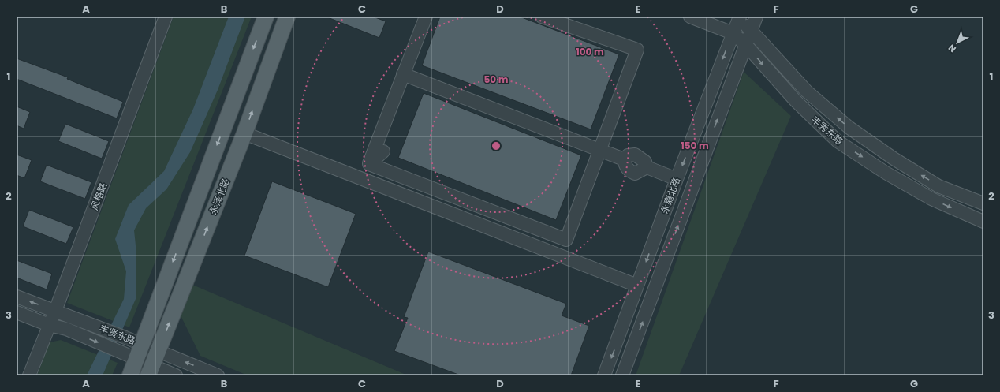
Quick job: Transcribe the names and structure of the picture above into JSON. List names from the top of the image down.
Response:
{
  "streets": {
    "main road": ["永泽北路"],
    "street": [
      "丰秀东路",
      "永嘉北路",
      "风格路",
      "丰贤东路"
    ]
  },
  "crossings": [
    ["丰秀东路", "永嘉北路"],
    ["风格路", "丰贤东路"],
    ["永泽北路", "丰贤东路"]
  ],
  "north": "bottom left",
  "grid": {
    "columns": [
      "A",
      "B",
      "C",
      "D",
      "E",
      "F",
      "G"
    ],
    "rows": ["1", "2", "3"]
  },
  "rings": ["100 m", "50 m", "150 m"]
}
